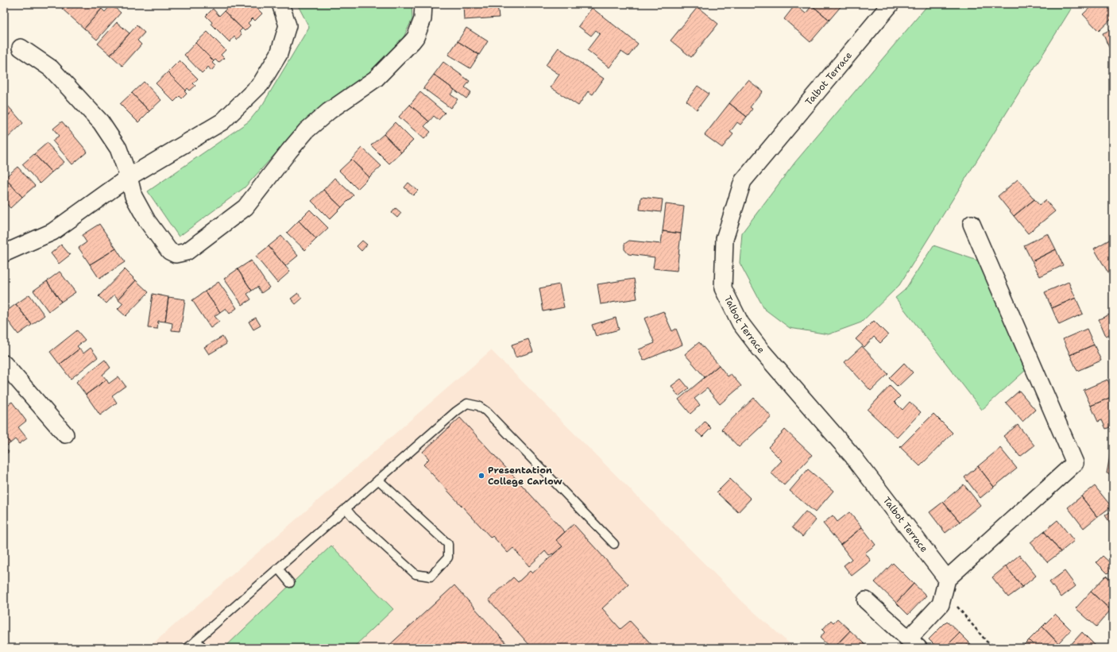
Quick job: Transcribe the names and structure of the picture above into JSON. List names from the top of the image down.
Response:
{
  "streets": {
    "street": ["Talbot Terrace"]
  },
  "places": ["Presentation College Carlow"]
}
